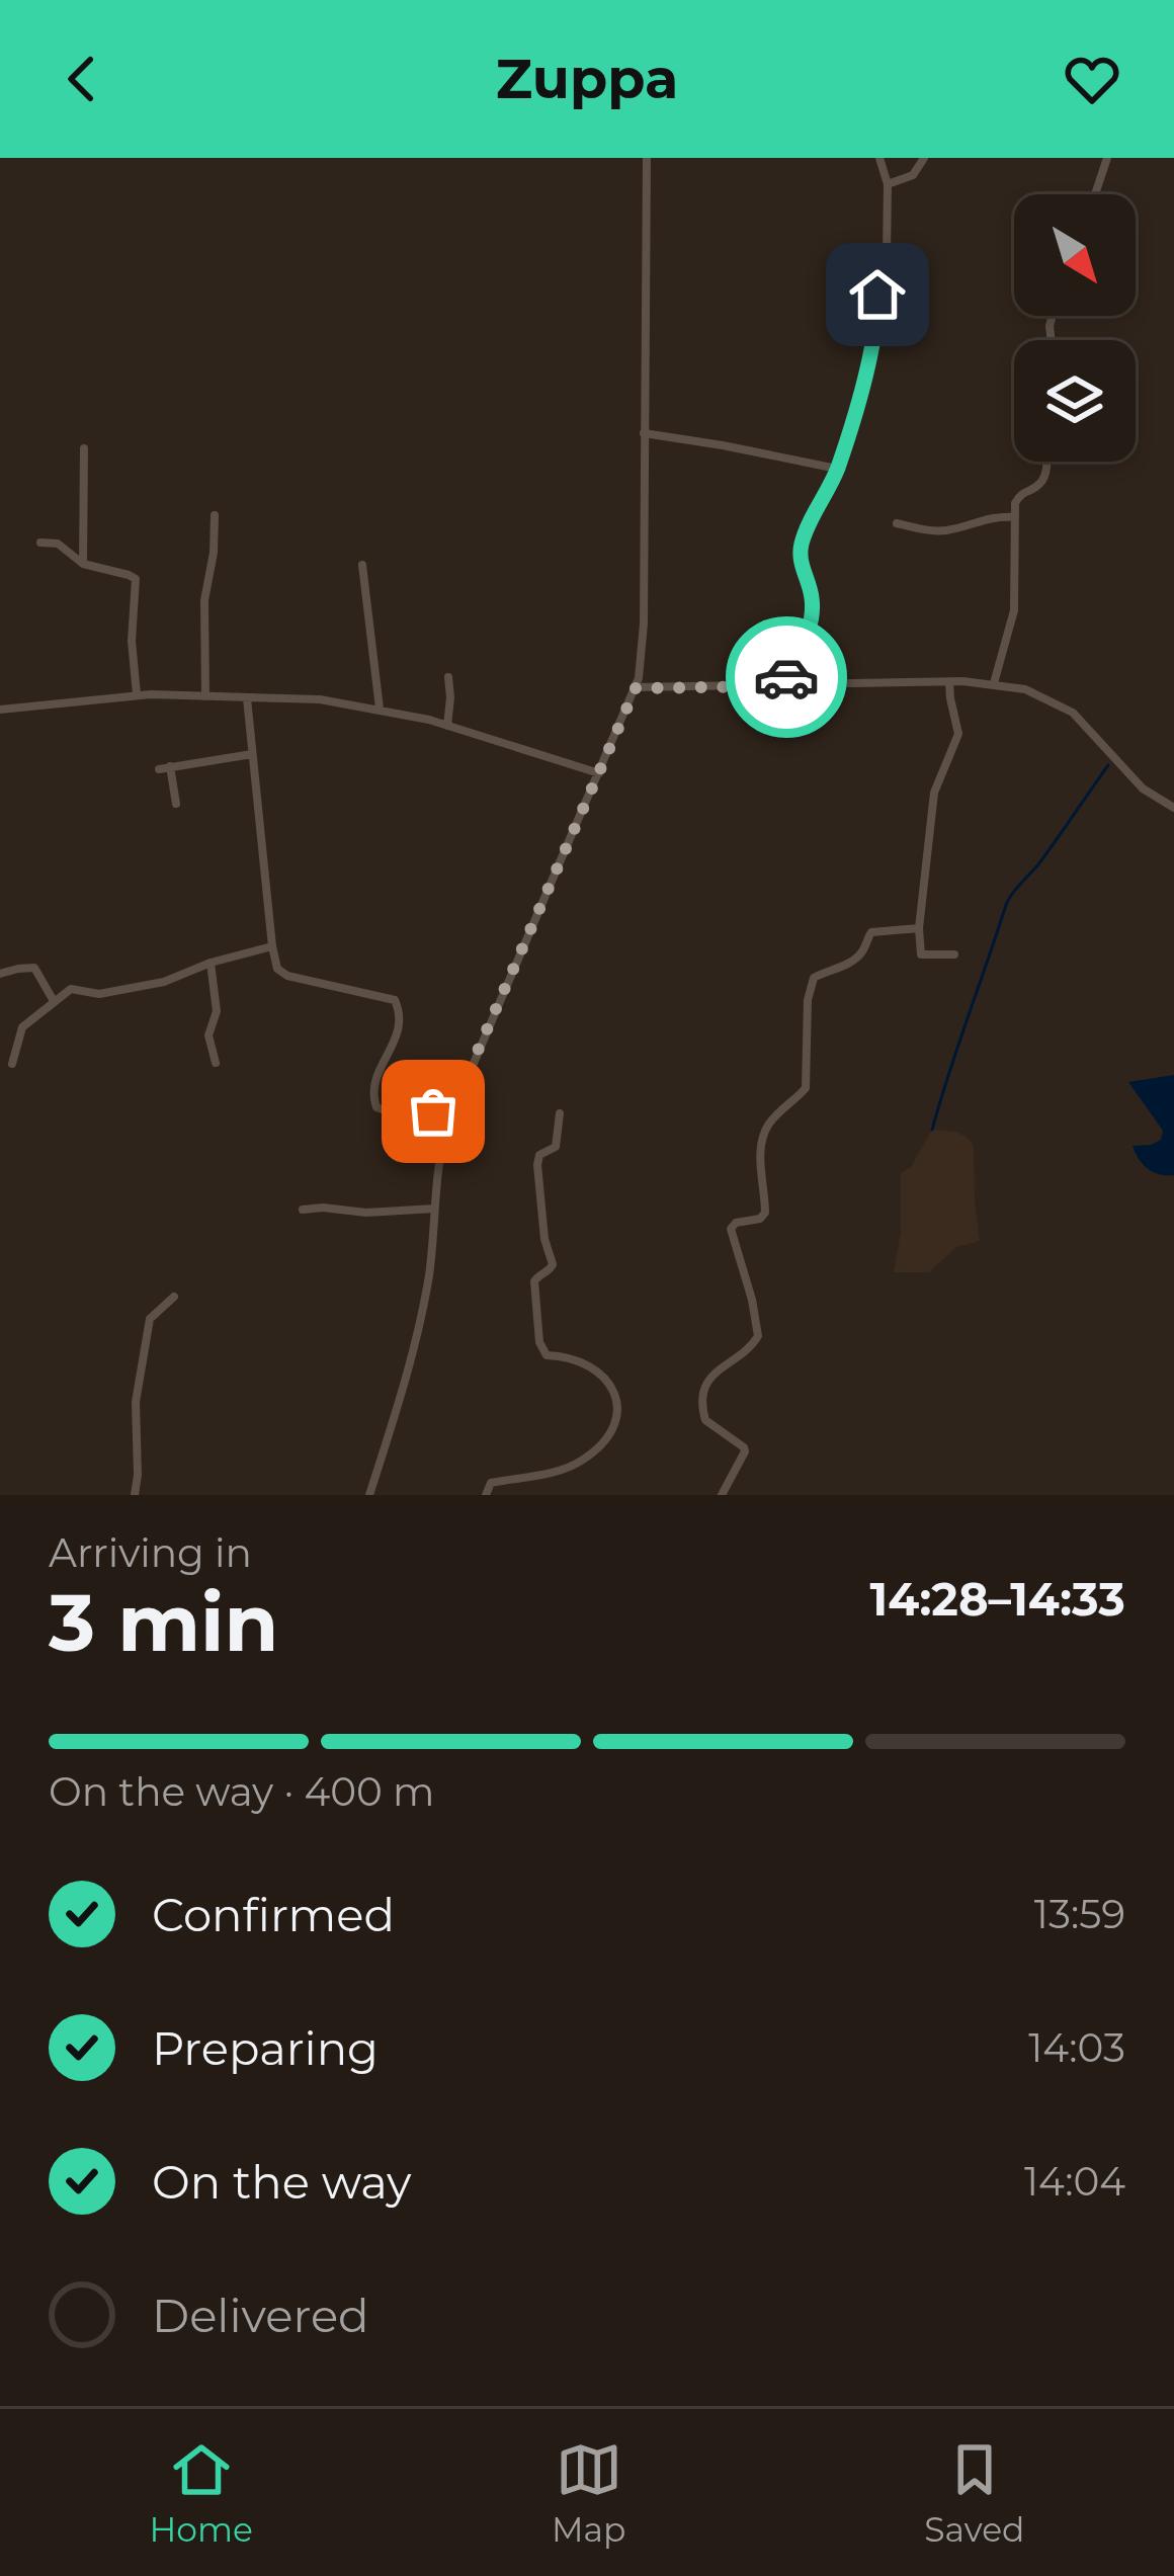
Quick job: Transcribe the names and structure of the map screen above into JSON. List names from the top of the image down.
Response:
{
  "north": "bottom right",
  "page": {
    "header": "Zuppa",
    "heading": ["3 min", "Arriving in", "14:28–14:33"],
    "bar": "On the way · 400 m",
    "list": [
      ["Confirmed", "13:59"],
      ["Preparing", "14:03"],
      ["On the way", "14:04"],
      "Delivered"
    ],
    "tabs": ["Home", "Map", "Saved"]
  }
}
